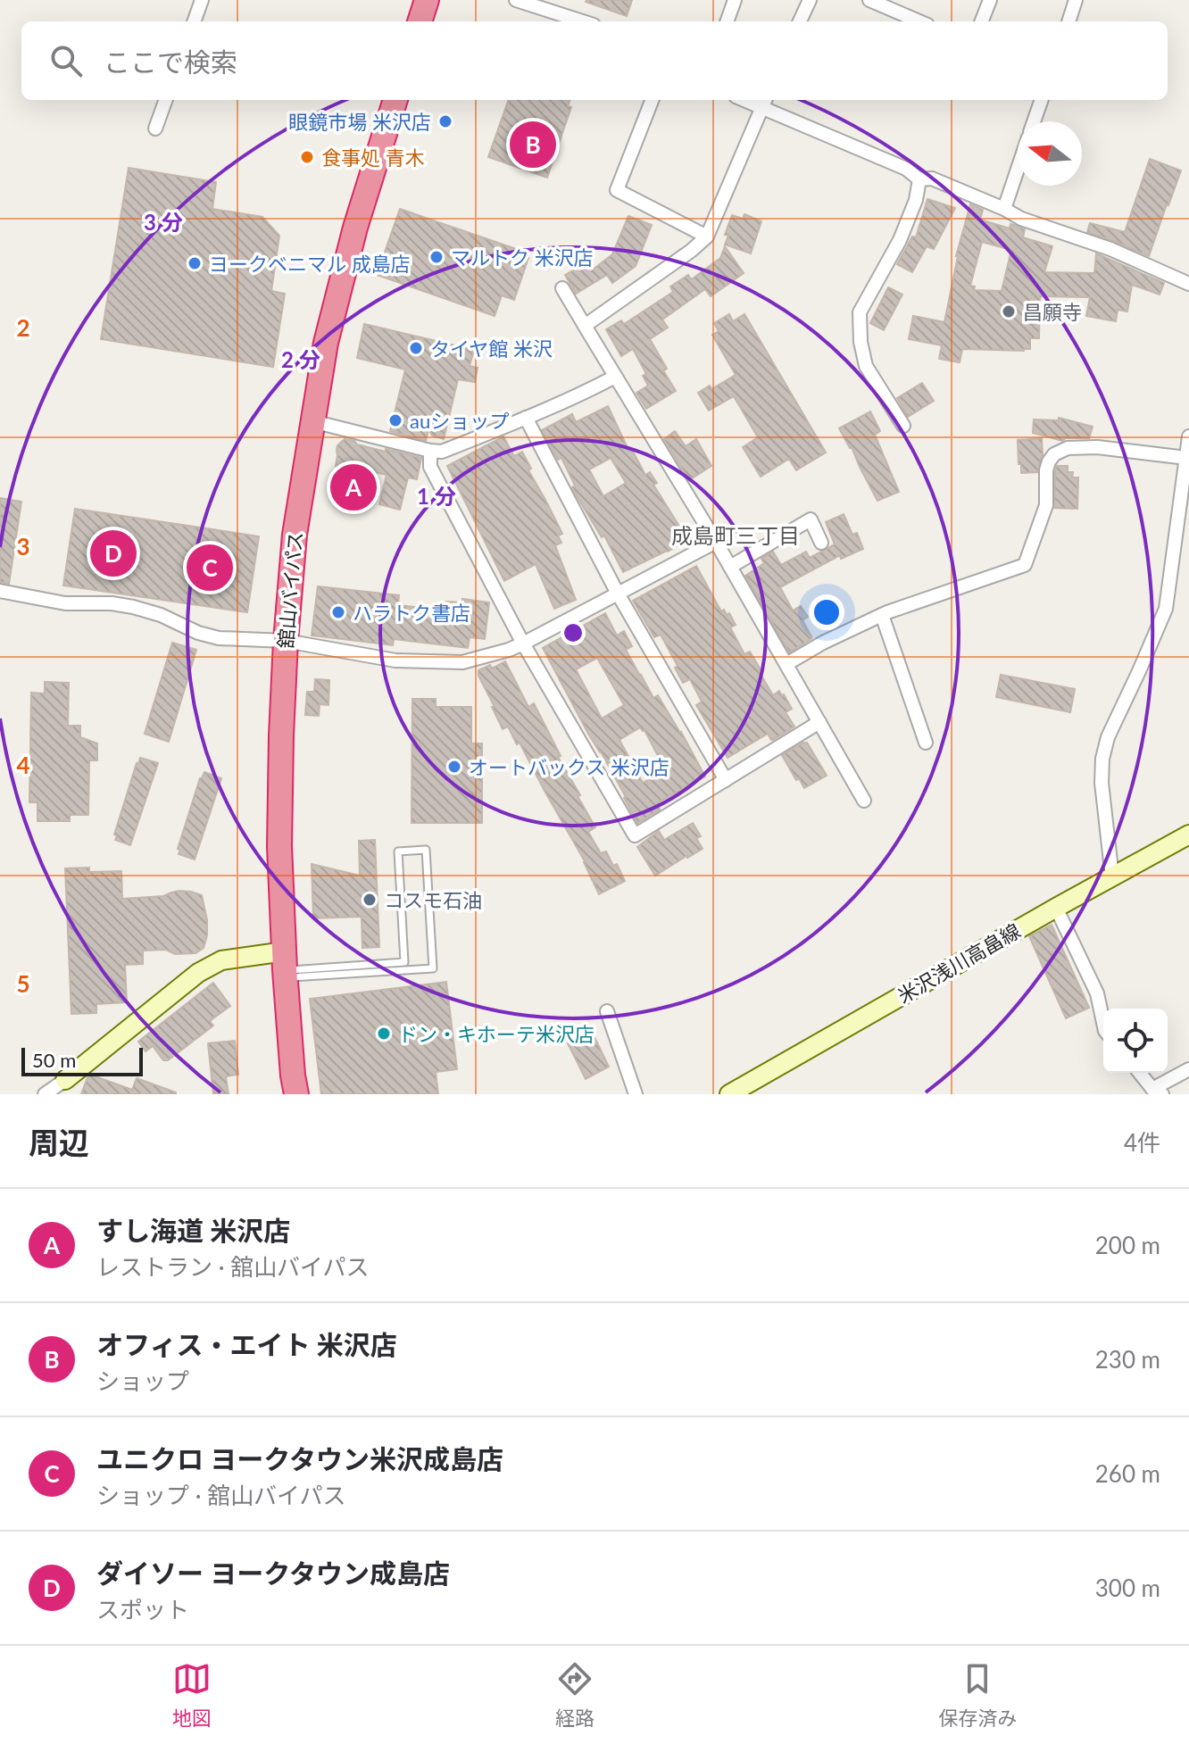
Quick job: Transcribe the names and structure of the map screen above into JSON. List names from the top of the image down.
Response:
{
  "streets": {
    "highway": ["舘山バイパス"],
    "main road": ["米沢浅川高畠線"]
  },
  "districts": ["成島町三丁目"],
  "places": [
    "眼鏡市場 米沢店",
    "食事処 青木",
    "マルトク 米沢店",
    "ヨークベニマル 成島店",
    "昌願寺",
    "タイヤ館 米沢",
    "auショップ",
    "ハラトク書店",
    "オートバックス 米沢店",
    "コスモ石油",
    "ドン・キホーテ米沢店"
  ],
  "scale_bar": "50 m",
  "north": "left",
  "page": {
    "search": "ここで検索",
    "pins": [
      "B",
      "A",
      "D",
      "C"
    ],
    "scale": "50 m",
    "heading": ["周辺", "4件"],
    "list": [
      {
        "mark": "A",
        "name": "すし海道 米沢店",
        "note": "レストラン · 舘山バイパス",
        "value": "200 m"
      },
      {
        "mark": "B",
        "name": "オフィス・エイト 米沢店",
        "note": "ショップ",
        "value": "230 m"
      },
      {
        "mark": "C",
        "name": "ユニクロ ヨークタウン米沢成島店",
        "note": "ショップ · 舘山バイパス",
        "value": "260 m"
      },
      {
        "mark": "D",
        "name": "ダイソー ヨークタウン成島店",
        "note": "スポット",
        "value": "300 m"
      }
    ],
    "nav": ["地図", "経路", "保存済み"]
  },
  "grid": {
    "rows": [
      "2",
      "3",
      "4",
      "5"
    ]
  },
  "rings": ["3 分", "2 分", "1 分"]
}
